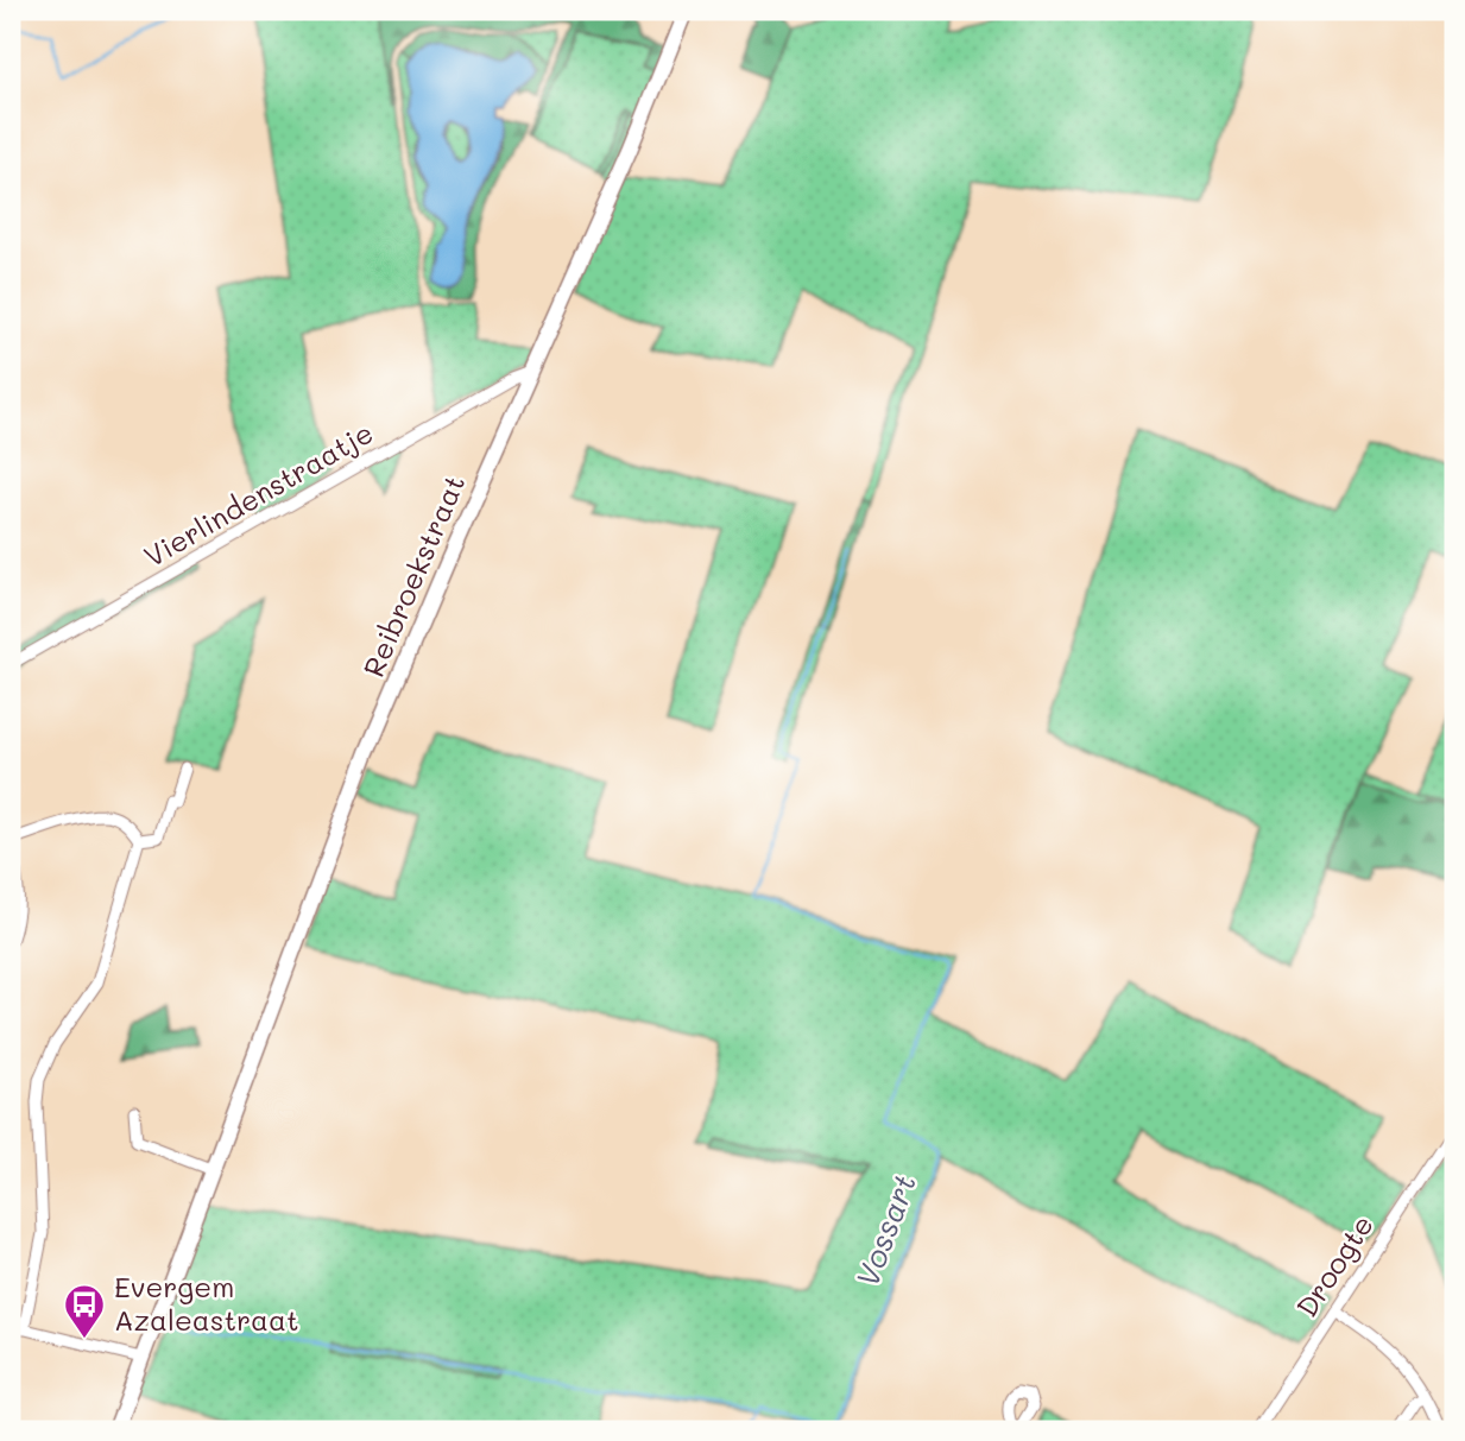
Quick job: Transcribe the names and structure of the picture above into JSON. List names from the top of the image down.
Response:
{
  "streets": {
    "street": ["Vierlindenstraatje", "Reibroekstraat", "Droogte"]
  },
  "crossings": [
    ["Vierlindenstraatje", "Reibroekstraat"]
  ],
  "water": ["Vossart"],
  "places": {
    "bus stop": ["Evergem Azaleastraat"]
  }
}
